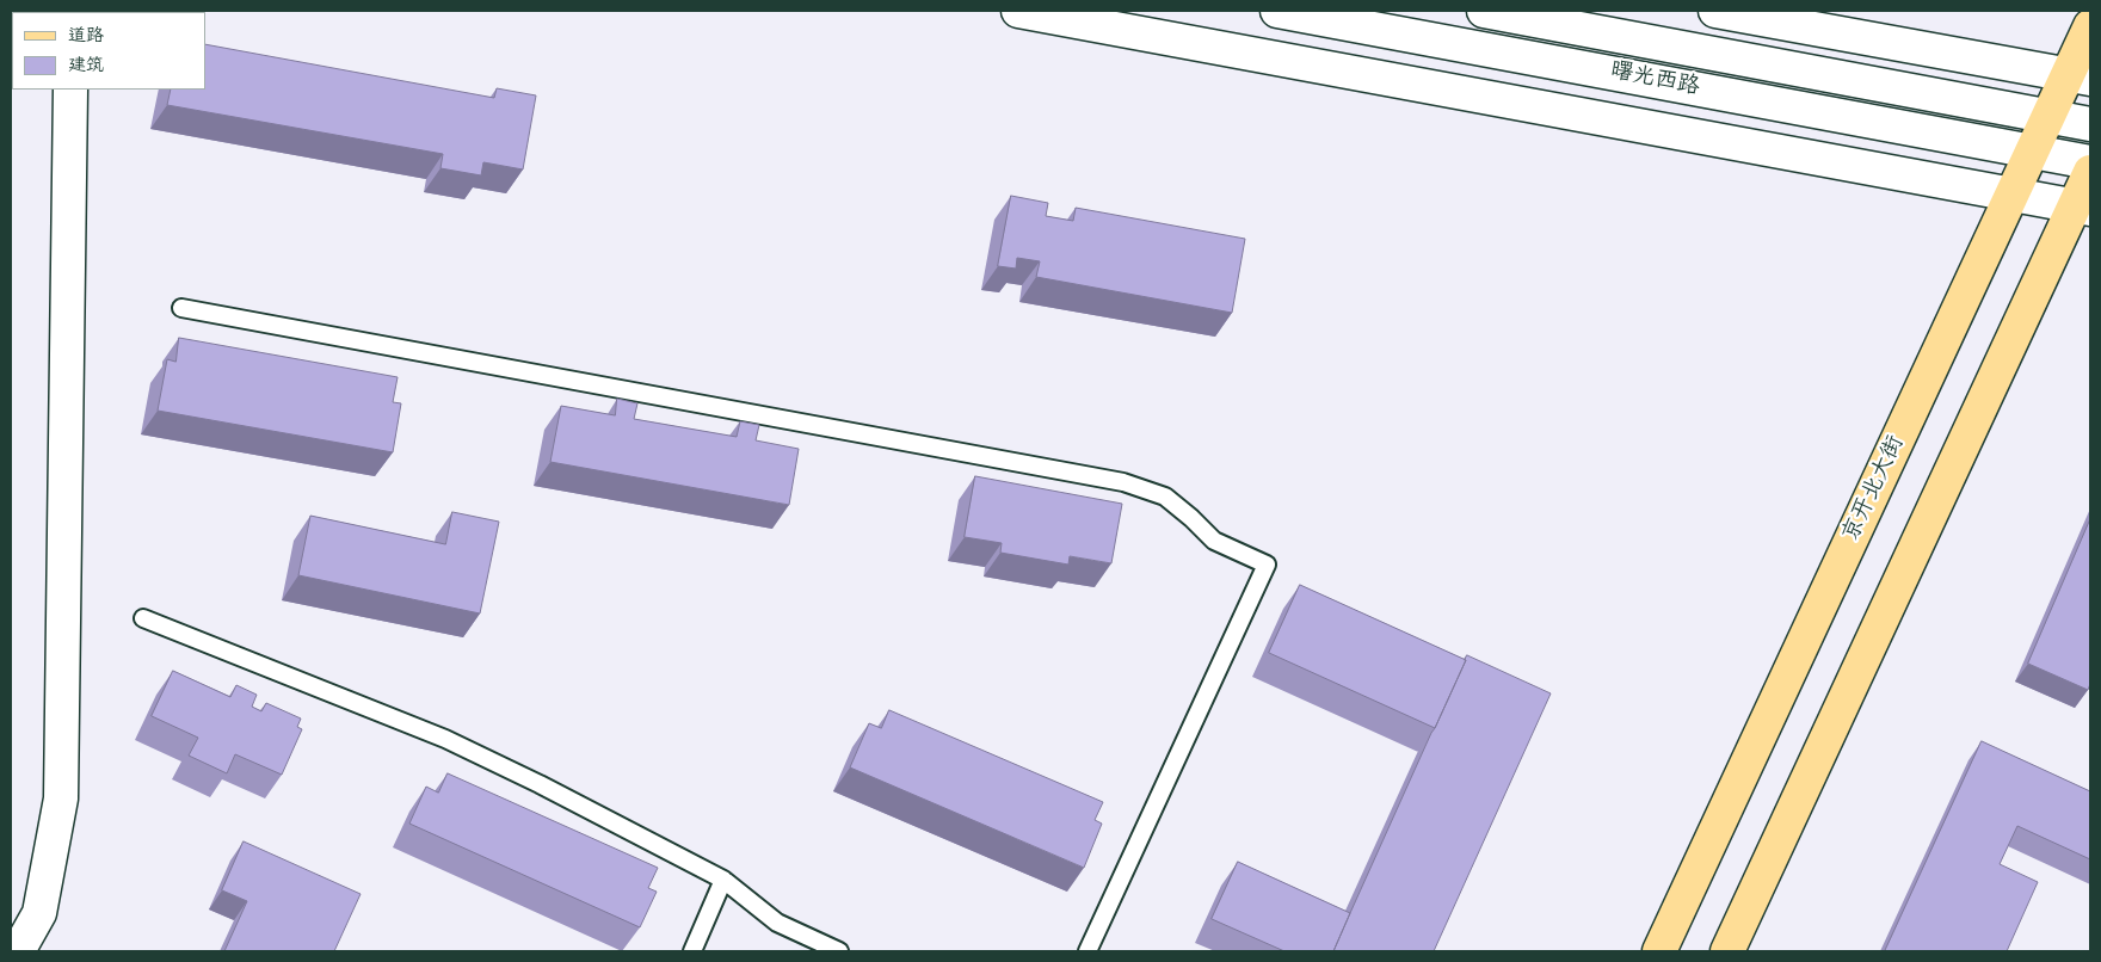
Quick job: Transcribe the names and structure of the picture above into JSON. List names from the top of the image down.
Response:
{
  "streets": {
    "main road": ["京开北大街"],
    "street": ["曙光西路"]
  },
  "crossings": [
    ["曙光西路", "京开北大街"]
  ],
  "legend": ["道路", "建筑"]
}
